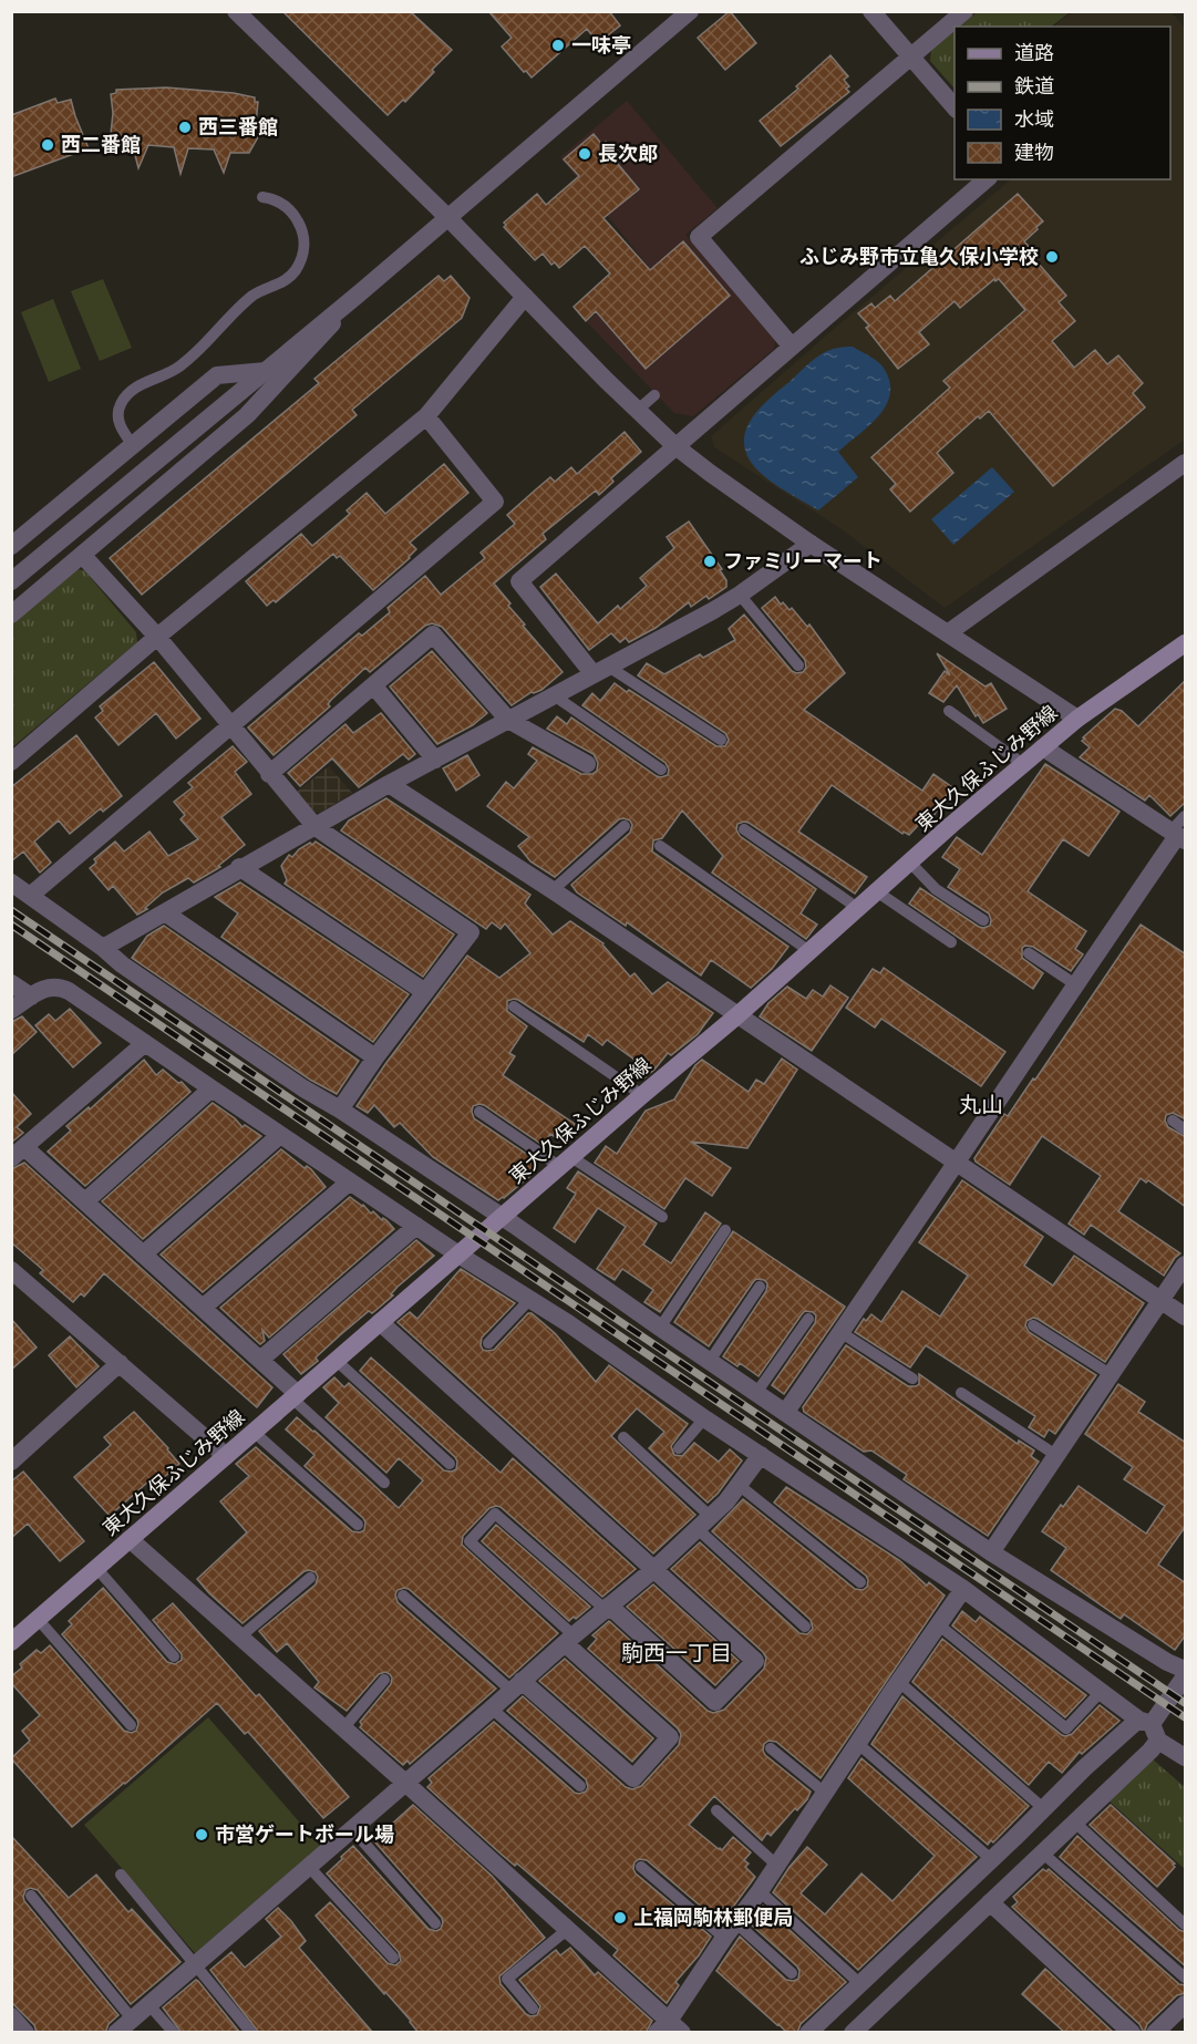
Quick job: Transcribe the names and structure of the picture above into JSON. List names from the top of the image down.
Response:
{
  "streets": {
    "main road": ["東大久保ふじみ野線"]
  },
  "districts": ["丸山", "駒西一丁目"],
  "places": [
    "一味亭",
    "西三番館",
    "西二番館",
    "長次郎",
    "ふじみ野市立亀久保小学校",
    "ファミリーマート",
    "市営ゲートボール場",
    "上福岡駒林郵便局"
  ],
  "legend": [
    "道路",
    "鉄道",
    "水域",
    "建物"
  ]
}
